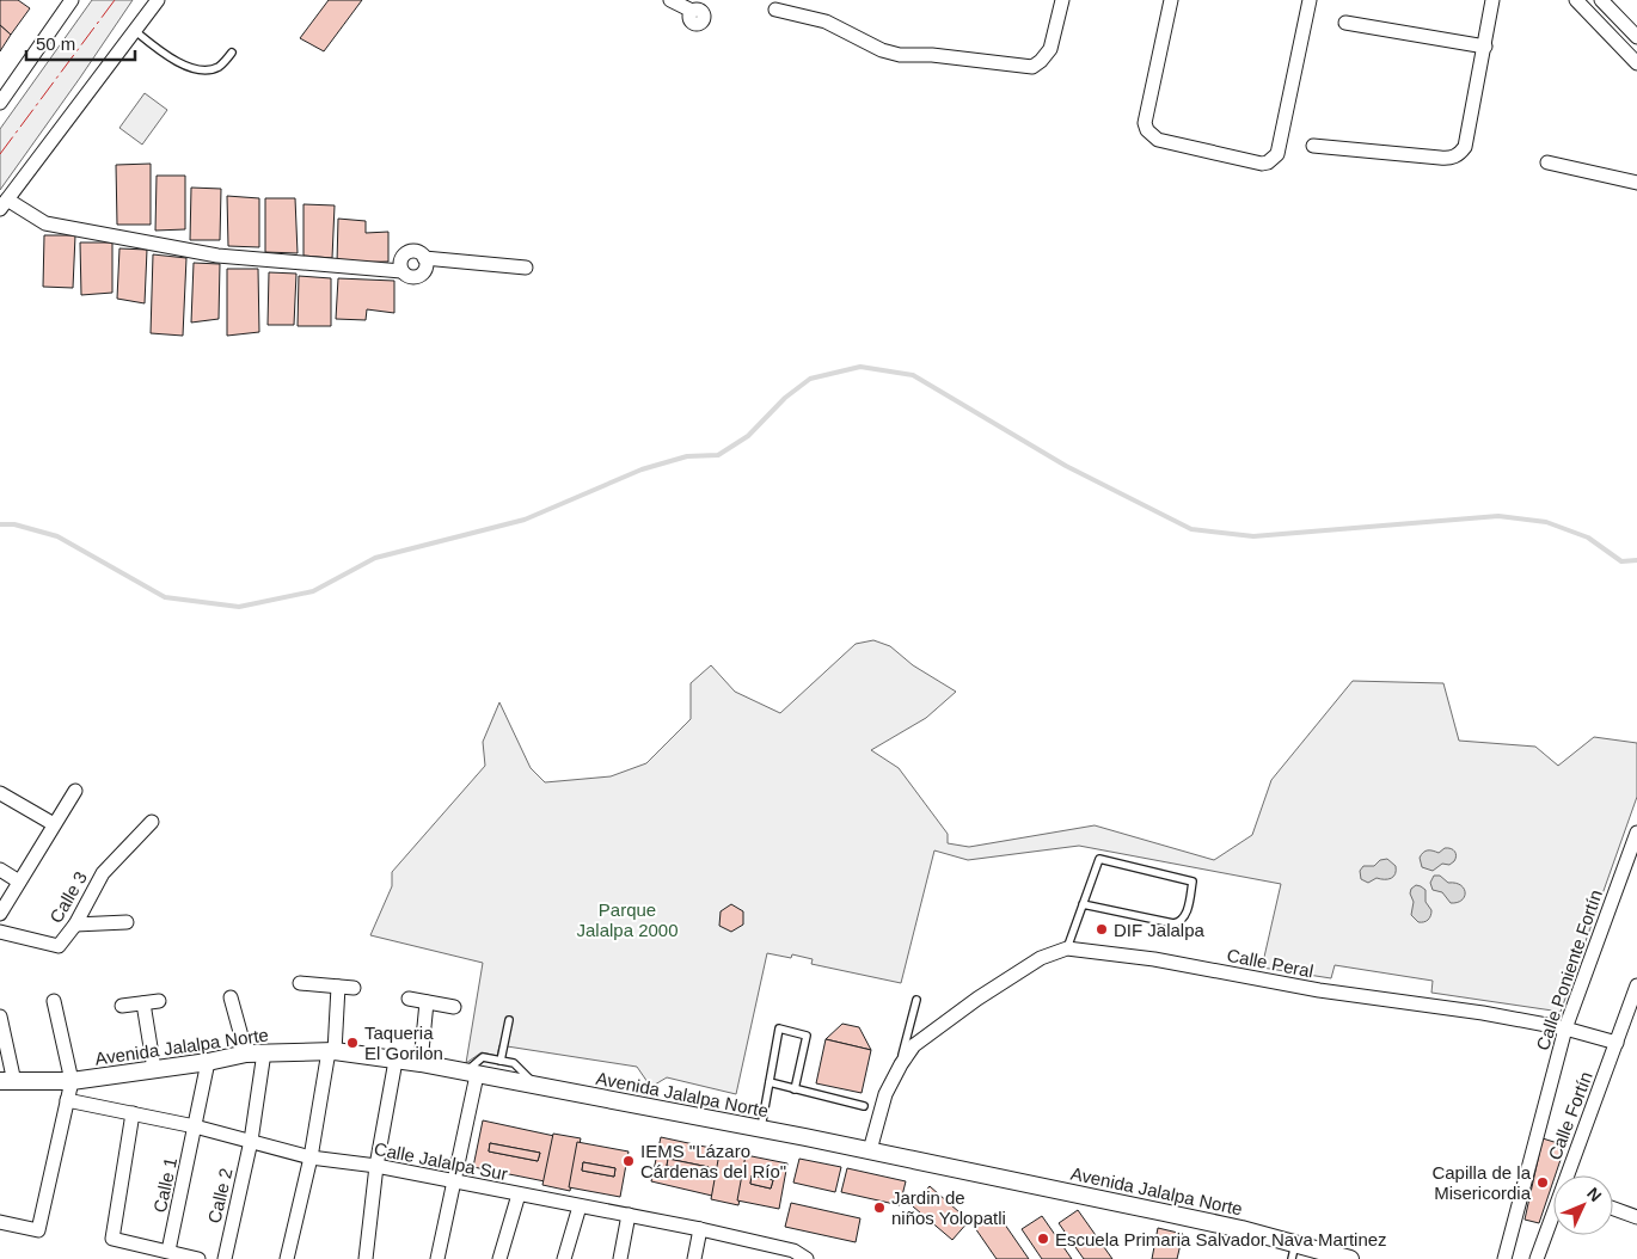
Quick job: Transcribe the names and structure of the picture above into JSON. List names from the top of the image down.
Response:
{
  "streets": {
    "street": [
      "Calle 3",
      "Calle Peral",
      "Calle Poniente Fortín",
      "Avenida Jalalpa Norte",
      "Calle Fortín",
      "Calle Jalalpa Sur",
      "Calle 1",
      "Calle 2"
    ]
  },
  "crossings": [
    ["Calle Peral", "Calle Poniente Fortín"],
    ["Calle Peral", "Avenida Jalalpa Norte"],
    ["Calle Peral", "Calle Fortín"],
    ["Avenida Jalalpa Norte", "Calle 1"],
    ["Avenida Jalalpa Norte", "Calle 2"],
    ["Calle Jalalpa Sur", "Calle 1"],
    ["Calle Jalalpa Sur", "Calle 2"]
  ],
  "parks": ["Parque Jalalpa 2000"],
  "places": [
    "DIF Jalalpa",
    "Taqueria El Gorilon",
    "IEMS \"Lázaro Cárdenas del Río\"",
    "Capilla de la Misericordia",
    "Jardin de niños Yolopatli",
    "Escuela Primaria Salvador Nava Martinez"
  ],
  "scale_bar": "50 m",
  "north": "top right"
}
